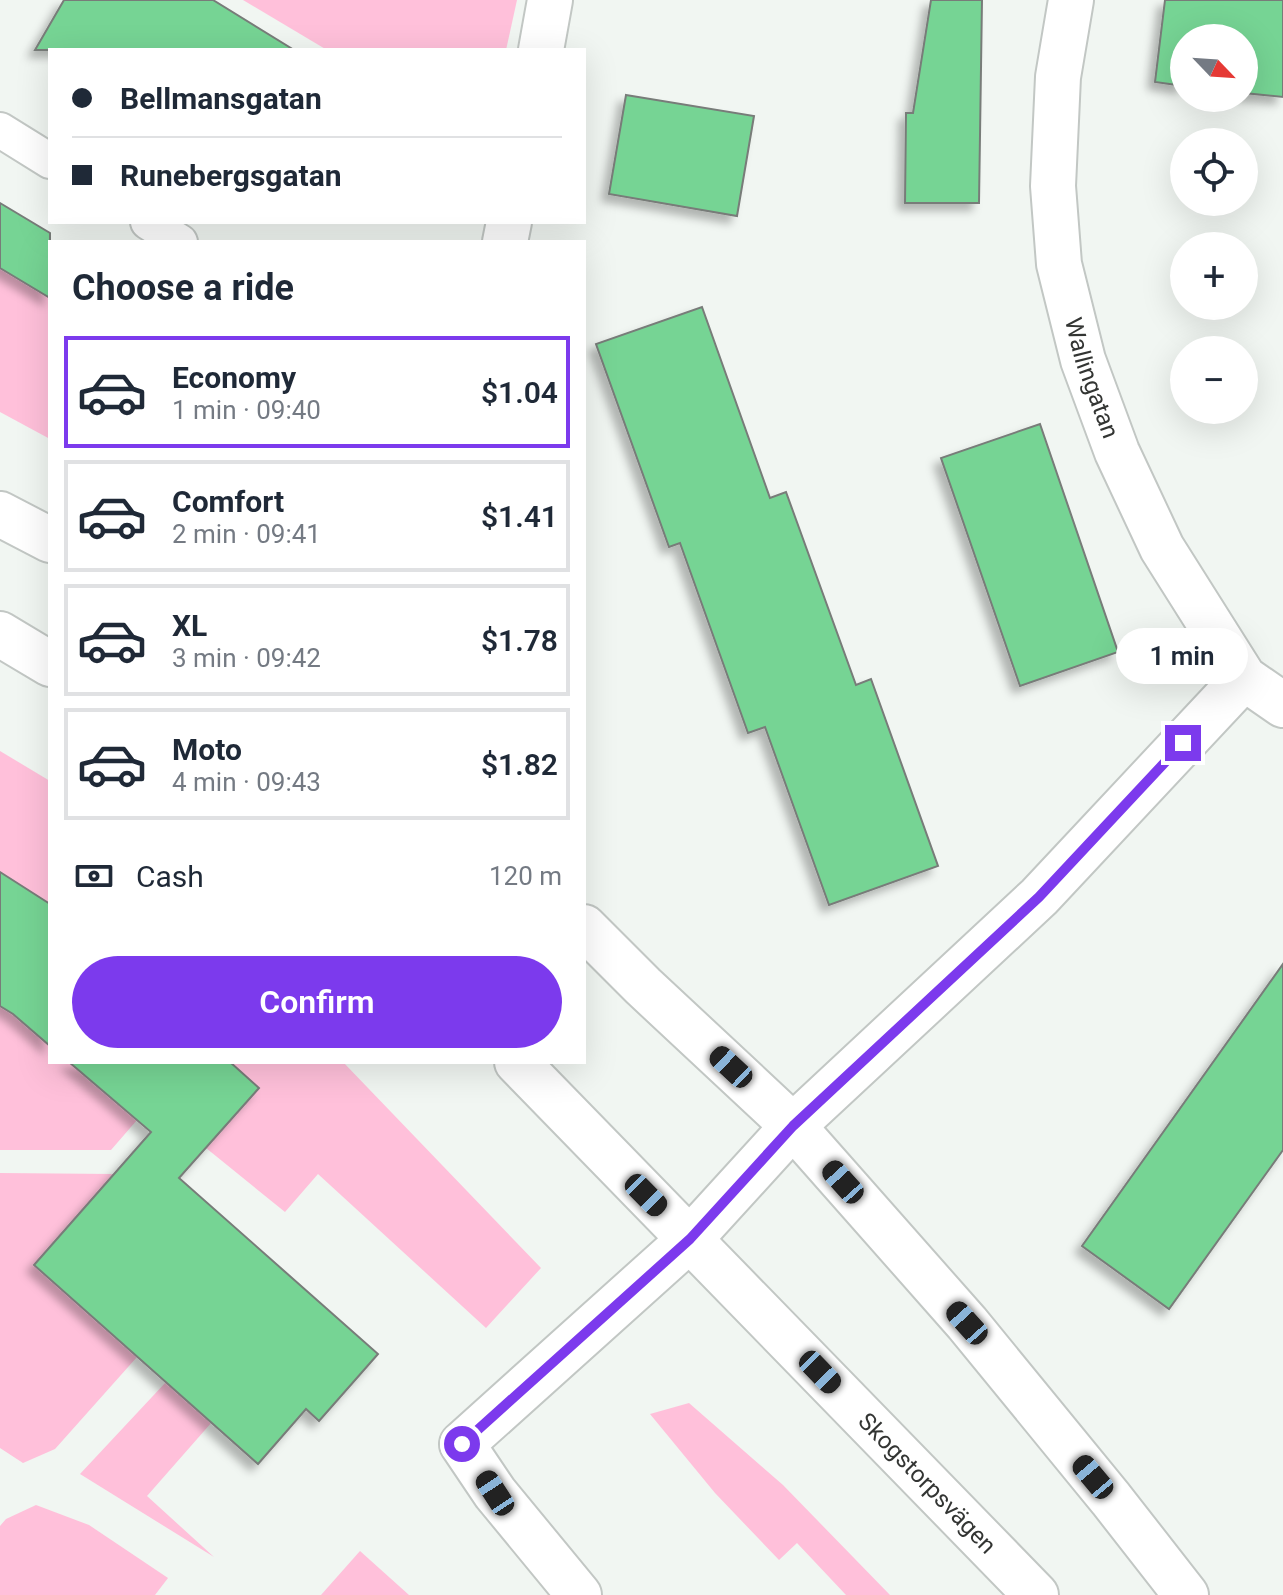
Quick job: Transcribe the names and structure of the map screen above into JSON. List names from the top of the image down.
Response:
{
  "streets": {
    "street": ["Wallingatan", "Skogstorpsvägen"]
  },
  "north": "bottom right",
  "page": {
    "map_buttons": ["+", "−"],
    "banner": ["Bellmansgatan", "Runebergsgatan"],
    "heading": "Choose a ride",
    "list": [
      {
        "name": "Economy",
        "note": "1 min · 09:40",
        "value": "$1.04"
      },
      {
        "name": "Comfort",
        "note": "2 min · 09:41",
        "value": "$1.41"
      },
      {
        "name": "XL",
        "note": "3 min · 09:42",
        "value": "$1.78"
      },
      {
        "name": "Moto",
        "note": "4 min · 09:43",
        "value": "$1.82"
      }
    ],
    "bubble": "1 min",
    "pay": ["Cash", "120 m"],
    "buttons": "Confirm"
  }
}
